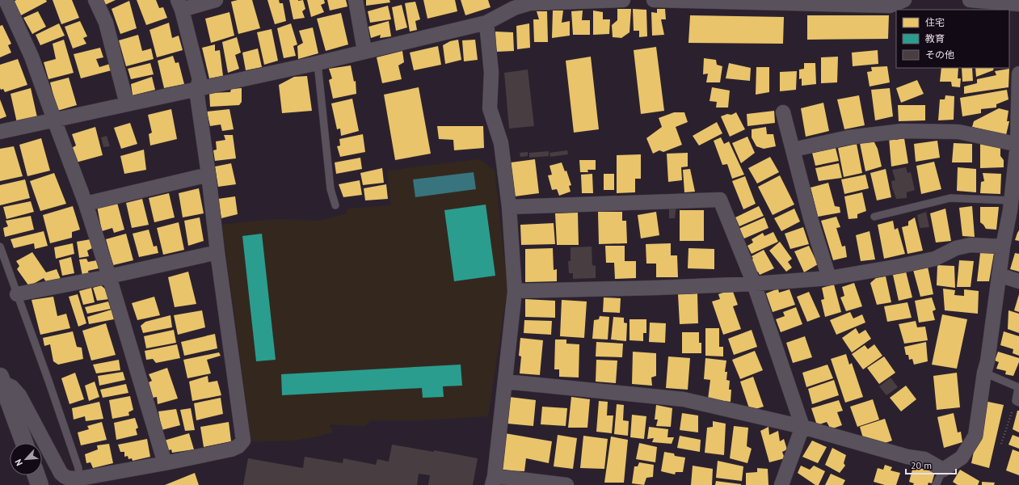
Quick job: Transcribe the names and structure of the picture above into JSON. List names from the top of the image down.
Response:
{
  "legend": ["住宅", "教育", "その他"],
  "scale_bar": "20 m",
  "north": "bottom left"
}
